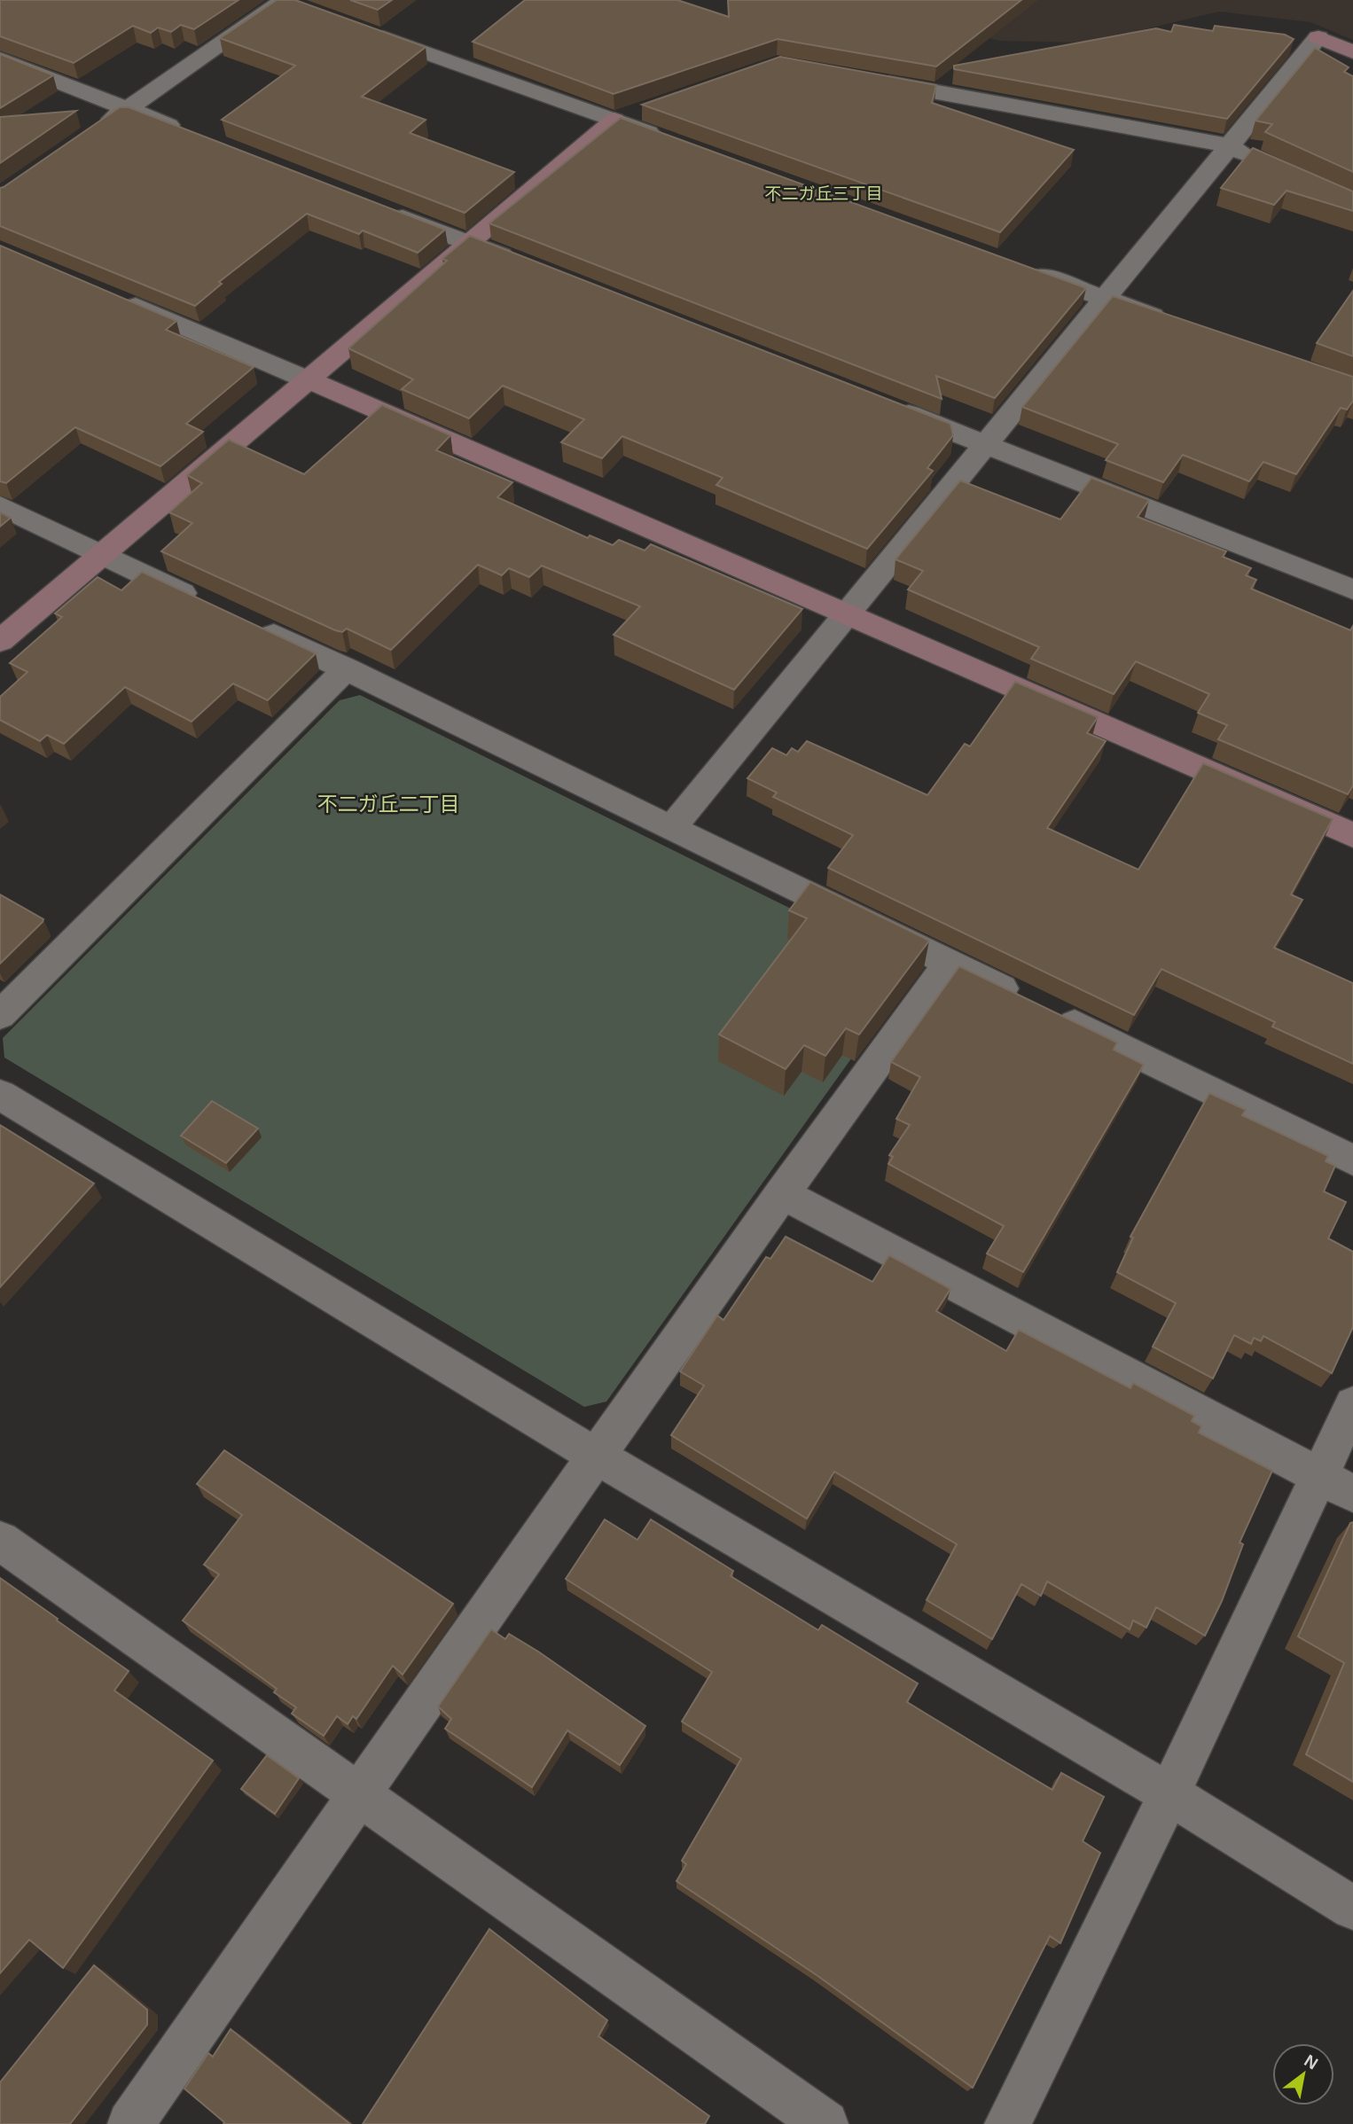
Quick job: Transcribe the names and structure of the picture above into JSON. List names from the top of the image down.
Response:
{
  "districts": ["不二ガ丘三丁目", "不二ガ丘二丁目"],
  "north": "top right"
}
